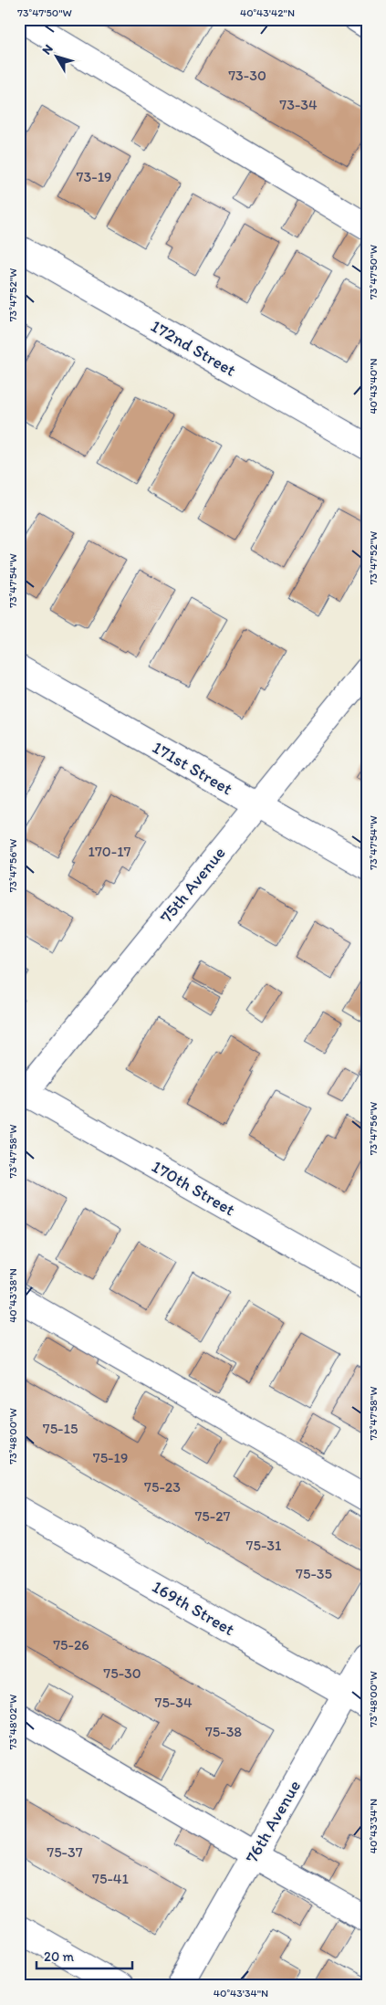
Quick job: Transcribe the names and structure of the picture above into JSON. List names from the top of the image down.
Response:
{
  "streets": {
    "street": [
      "172nd Street",
      "171st Street",
      "75th Avenue",
      "170th Street",
      "169th Street",
      "76th Avenue"
    ]
  },
  "crossings": [
    ["171st Street", "75th Avenue"],
    ["75th Avenue", "170th Street"],
    ["169th Street", "76th Avenue"]
  ],
  "house_numbers": [
    "73-30",
    "73-34",
    "73-19",
    "170-17",
    "75-15",
    "75-19",
    "75-23",
    "75-27",
    "75-31",
    "75-35",
    "75-26",
    "75-30",
    "75-34",
    "75-38",
    "75-37",
    "75-41"
  ],
  "scale_bar": "20 m",
  "north": "top left",
  "coordinates": [
    "73°47'50\"W",
    "40°43'42\"N",
    "73°47'52\"W",
    "40°43'40\"N",
    "73°47'54\"W",
    "73°47'56\"W",
    "73°47'58\"W",
    "40°43'38\"N",
    "73°48'00\"W",
    "73°48'02\"W",
    "40°43'34\"N"
  ]
}
